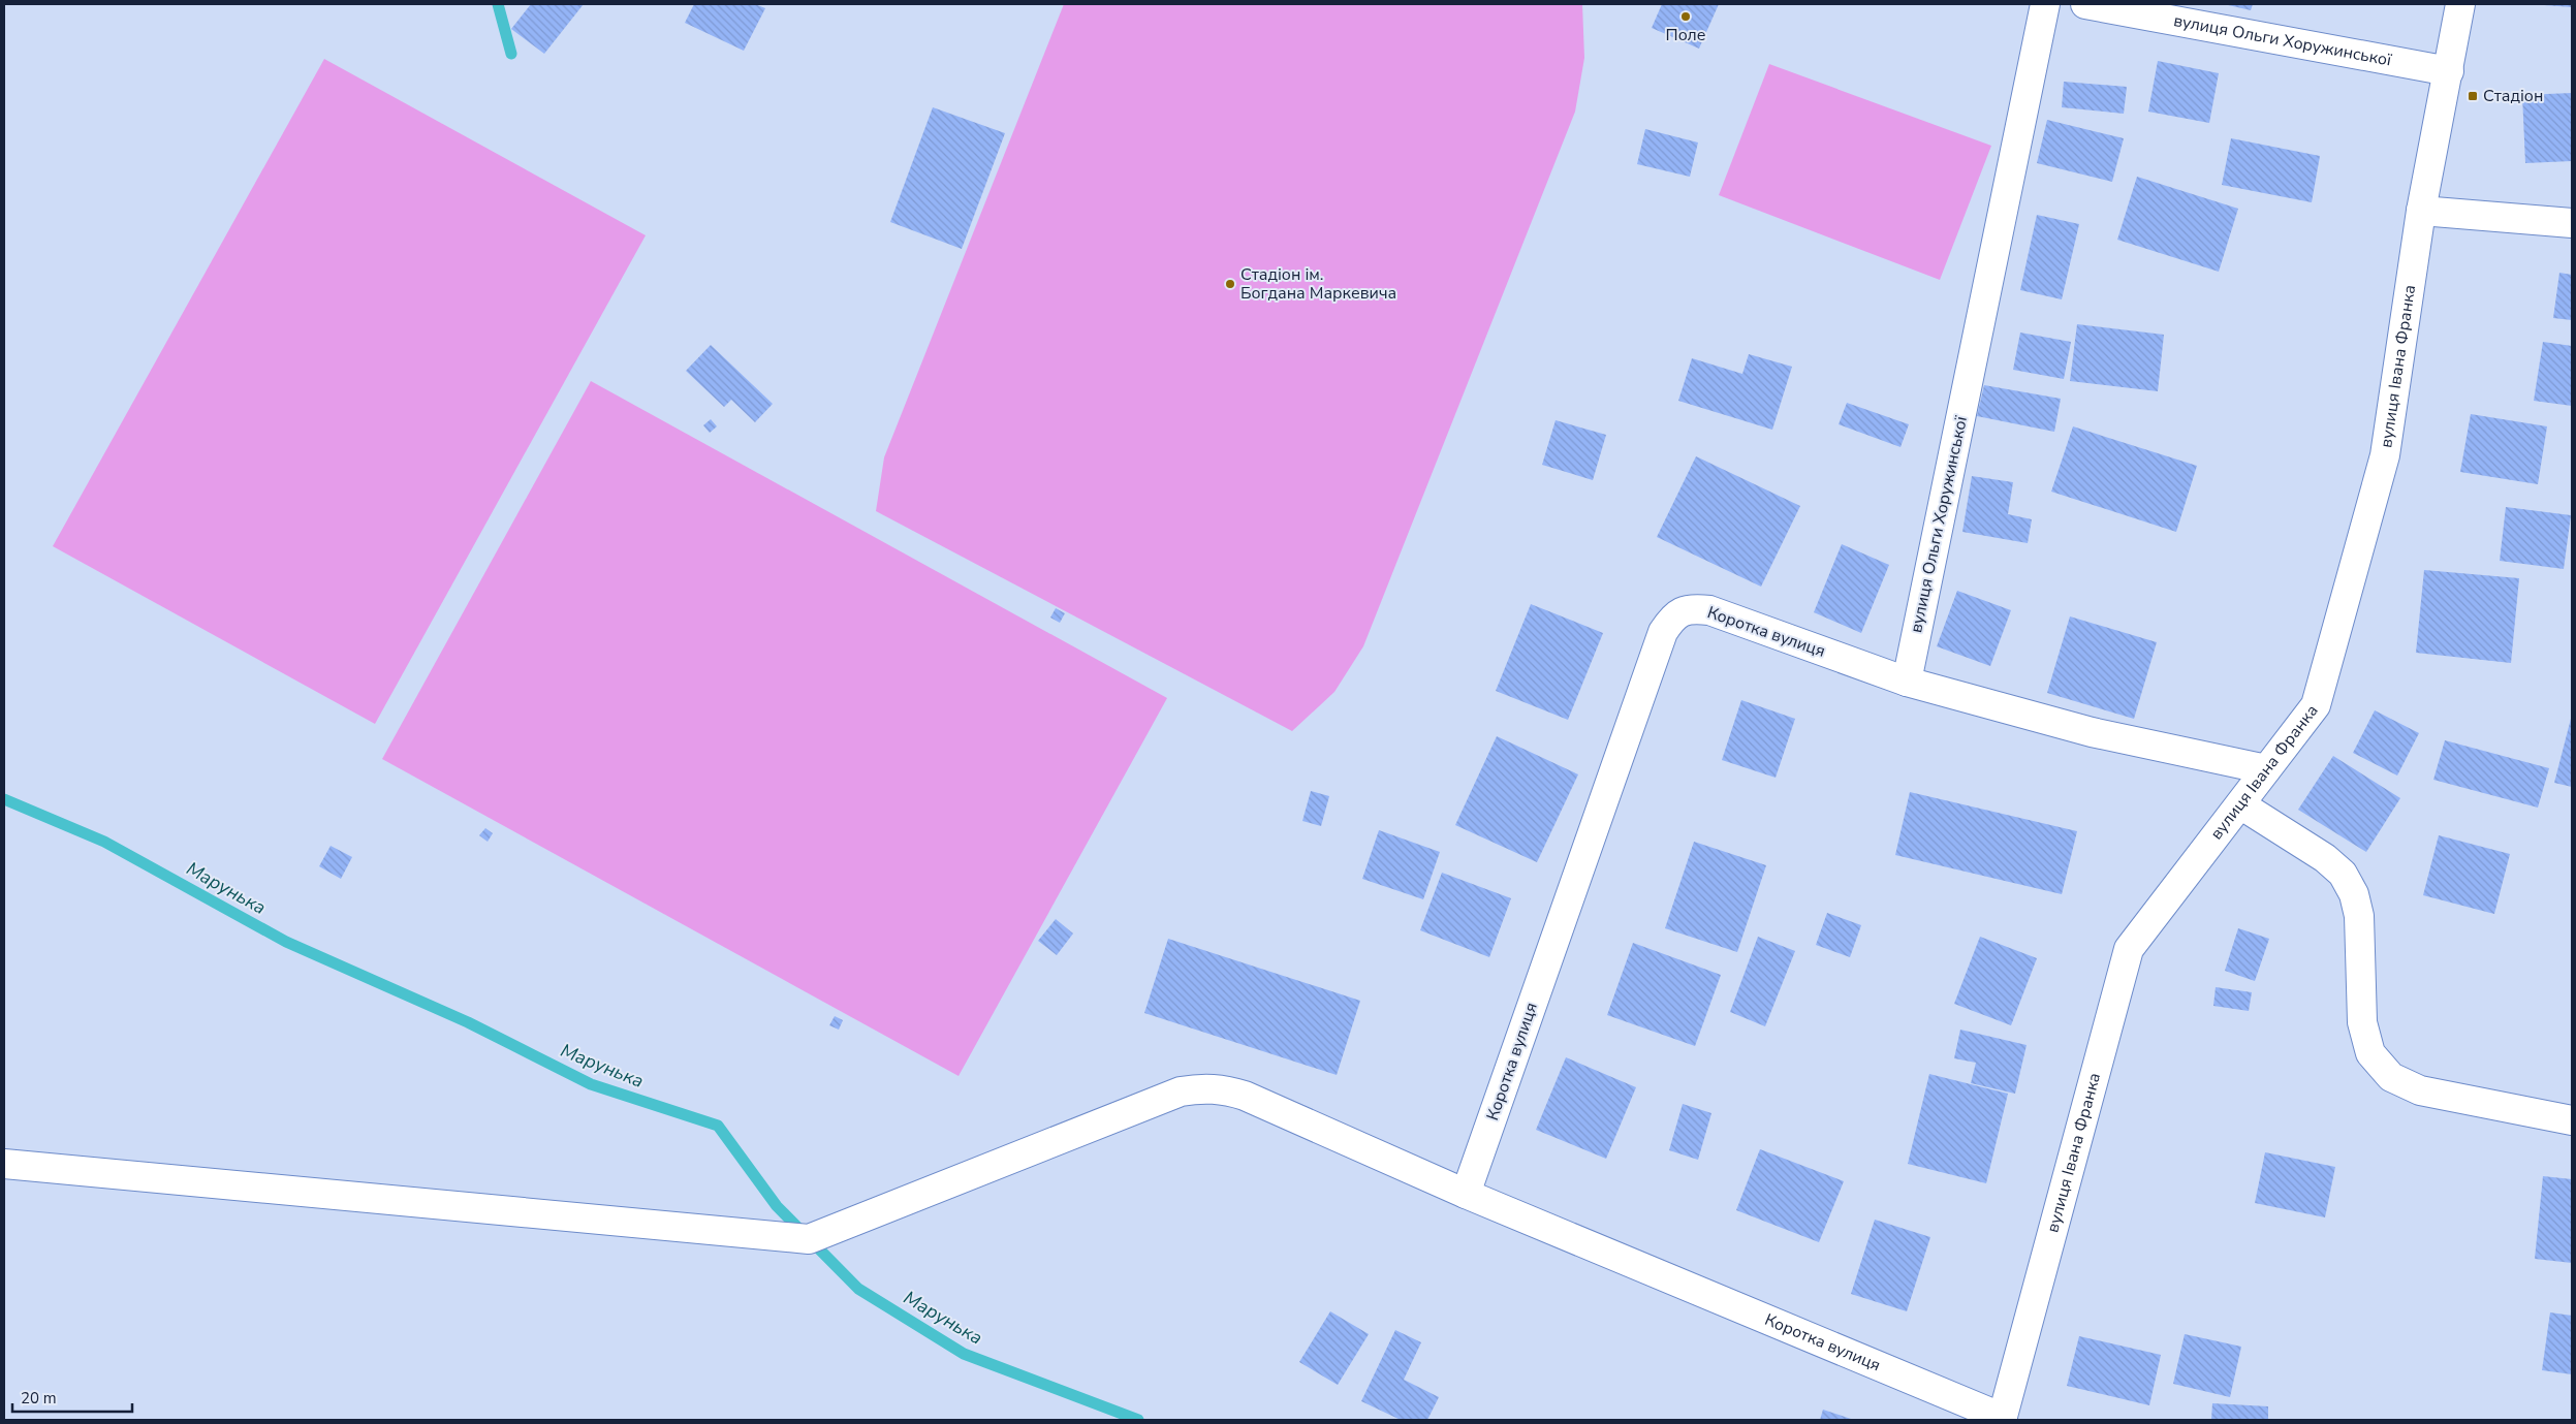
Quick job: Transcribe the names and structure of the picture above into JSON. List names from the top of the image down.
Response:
{
  "streets": {
    "street": ["вулиця Ольги Хоружинської", "вулиця Івана Франка", "Коротка вулиця"]
  },
  "crossings": [
    ["вулиця Ольги Хоружинської", "вулиця Івана Франка"],
    ["вулиця Ольги Хоружинської", "Коротка вулиця"],
    ["вулиця Івана Франка", "Коротка вулиця"]
  ],
  "water": ["Марунька"],
  "places": {
    "other": ["Поле", "Стадіон ім. Богдана Маркевича"],
    "transit": ["Стадіон"]
  },
  "scale_bar": "20 m"
}
